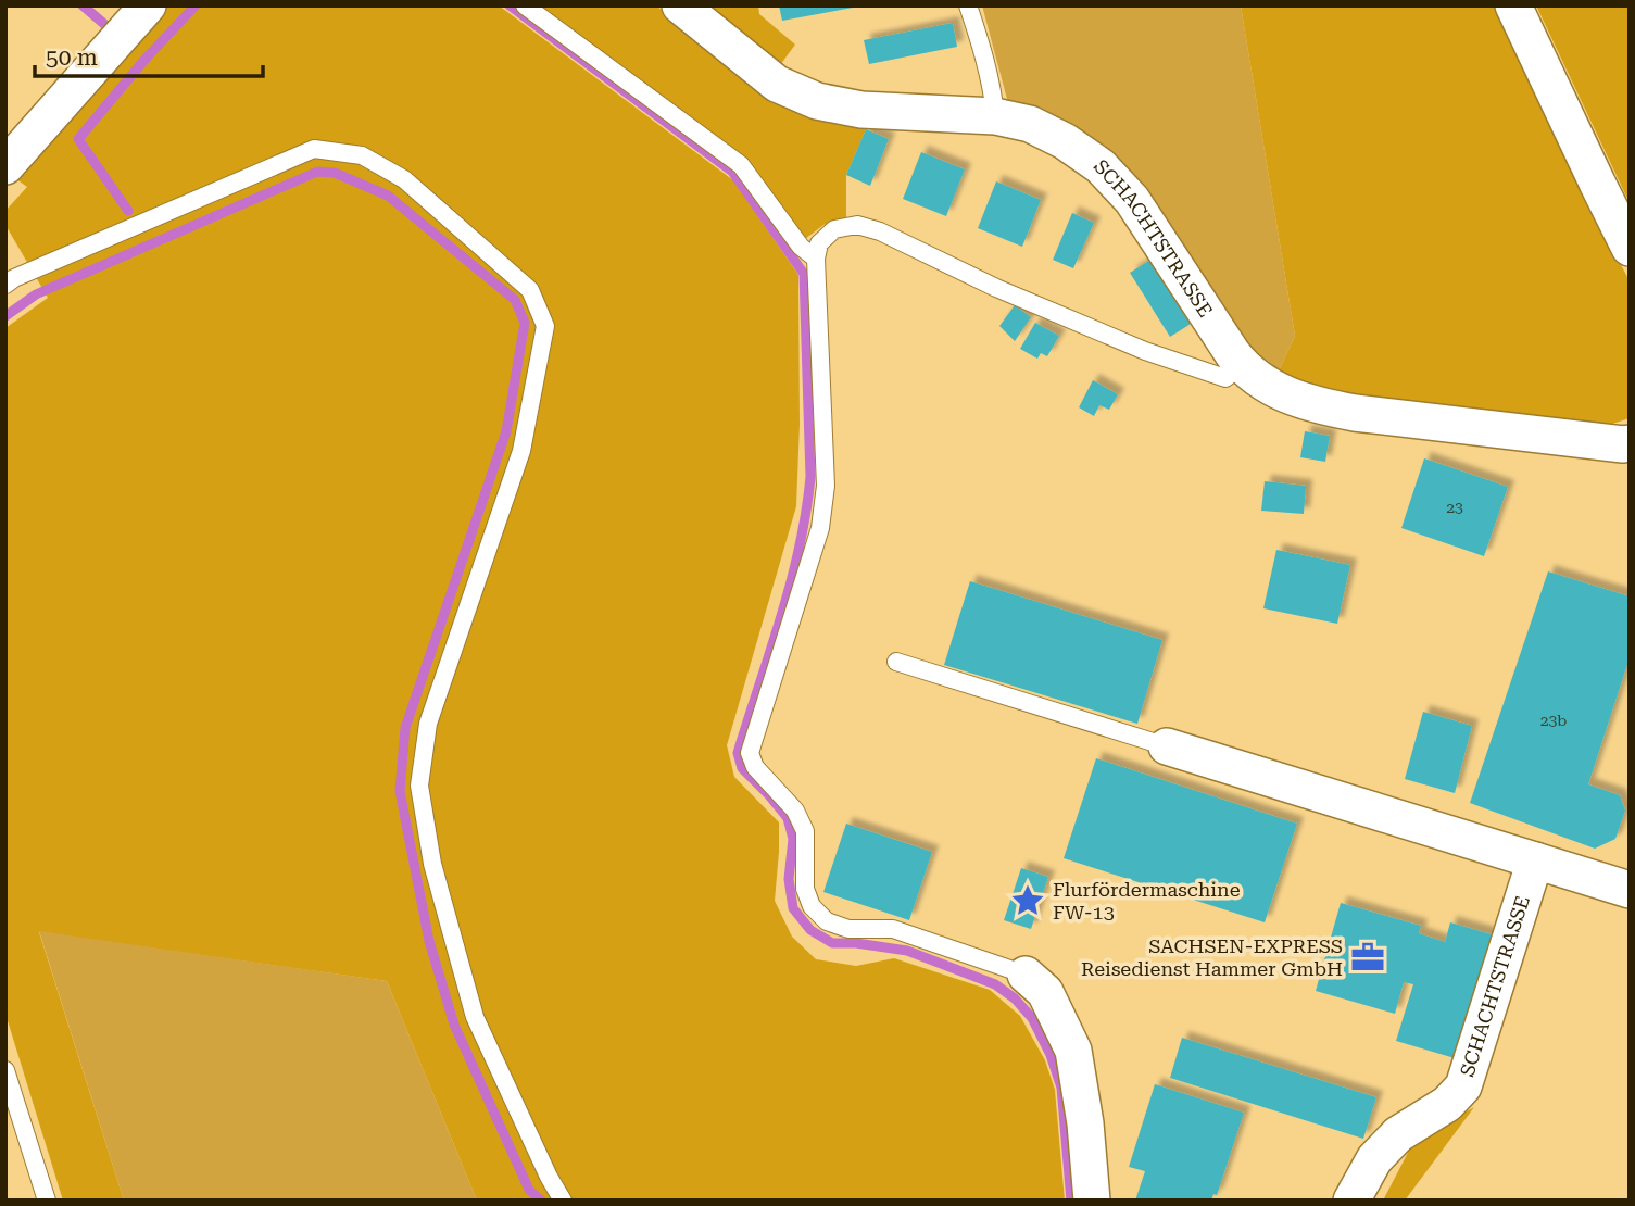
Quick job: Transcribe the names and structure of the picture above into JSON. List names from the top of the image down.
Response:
{
  "streets": {
    "street": ["SCHACHTSTRASSE"]
  },
  "places": {
    "place": ["Flurfördermaschine FW-13"],
    "office": ["SACHSEN-EXPRESS Reisedienst Hammer GmbH"]
  },
  "house_numbers": ["23", "23b"],
  "scale_bar": "50 m"
}
